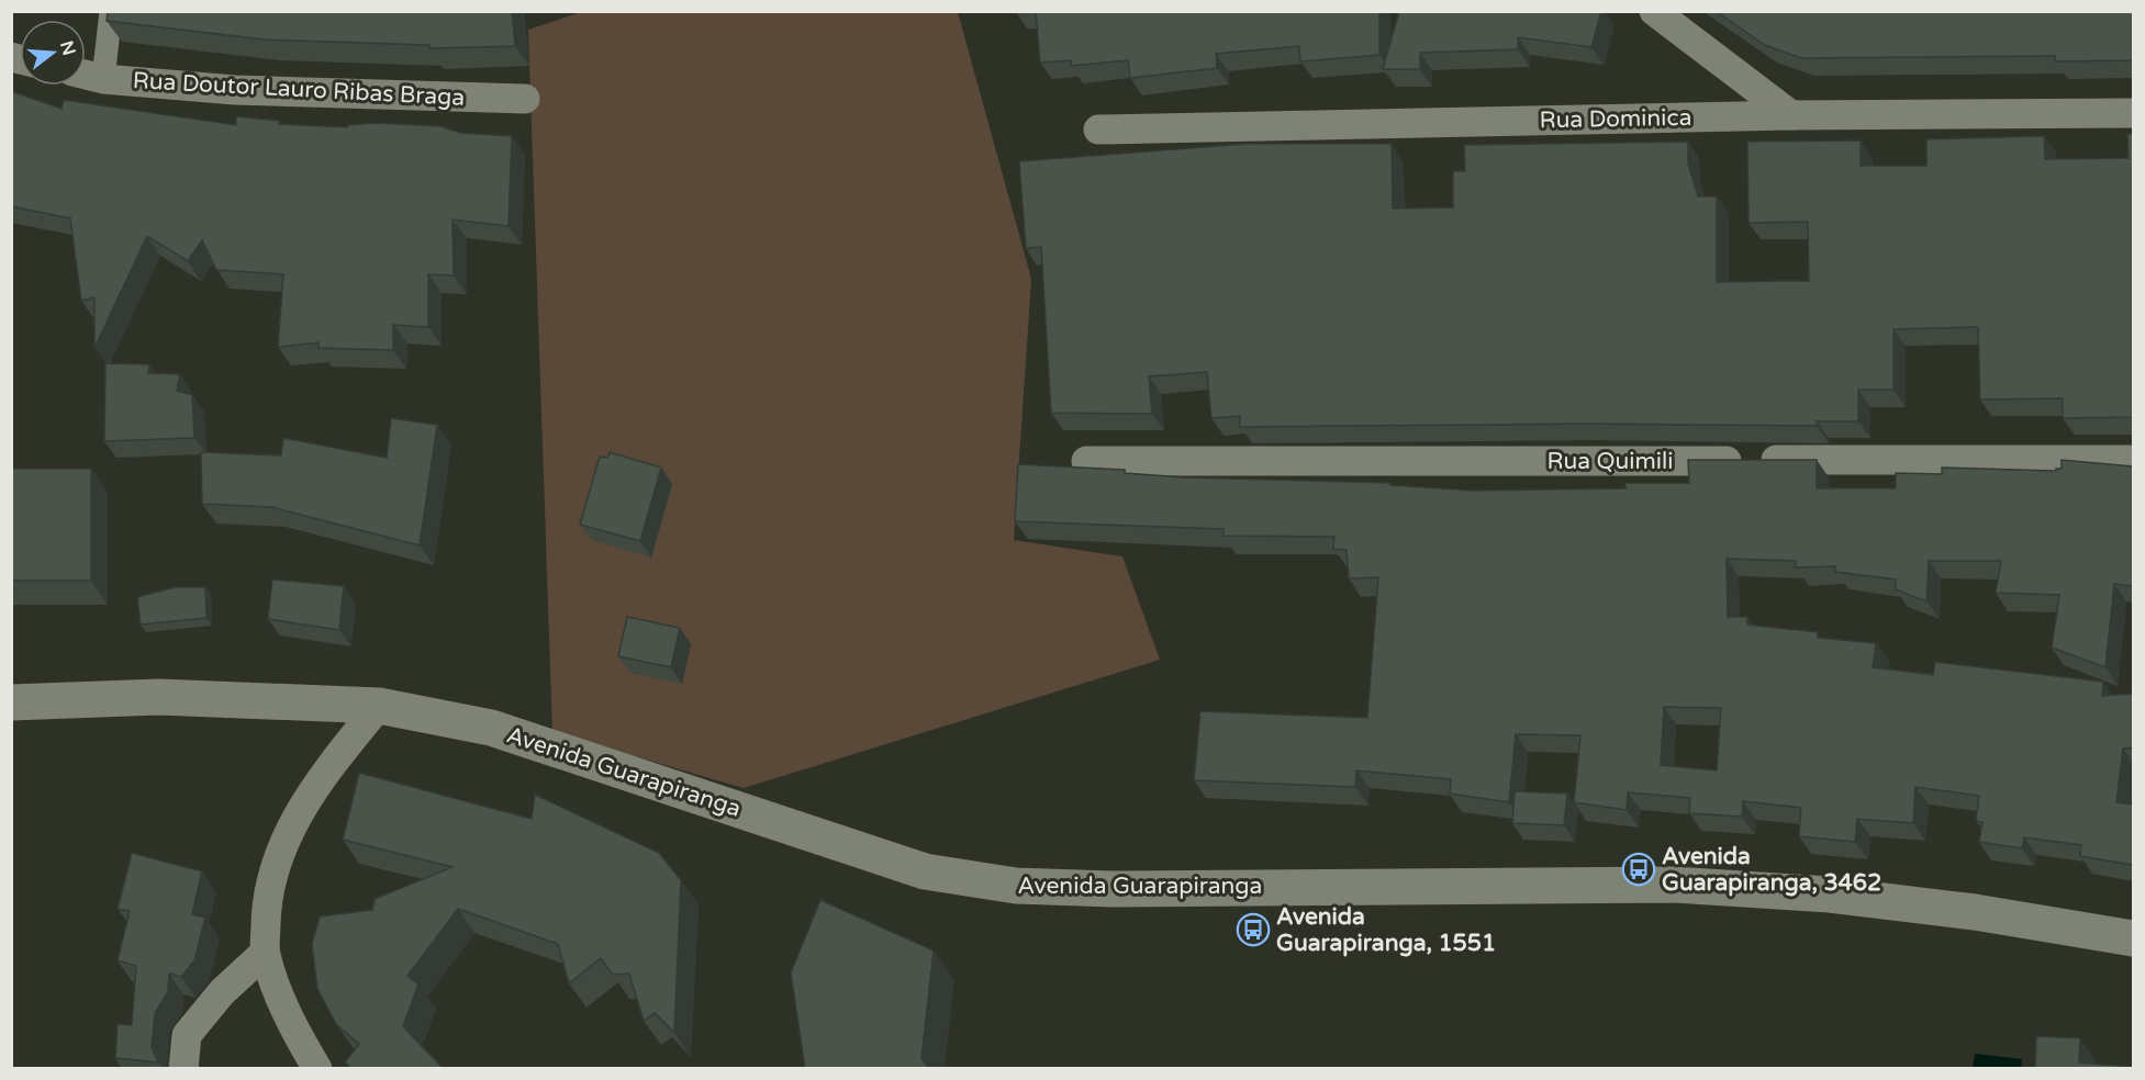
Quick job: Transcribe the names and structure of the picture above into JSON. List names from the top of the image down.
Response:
{
  "streets": {
    "main road": ["Avenida Guarapiranga"],
    "street": ["Rua Doutor Lauro Ribas Braga", "Rua Dominica", "Rua Quimili"]
  },
  "places": {
    "bus stop": ["Avenida Guarapiranga, 3462", "Avenida Guarapiranga, 1551"]
  },
  "north": "right"
}
